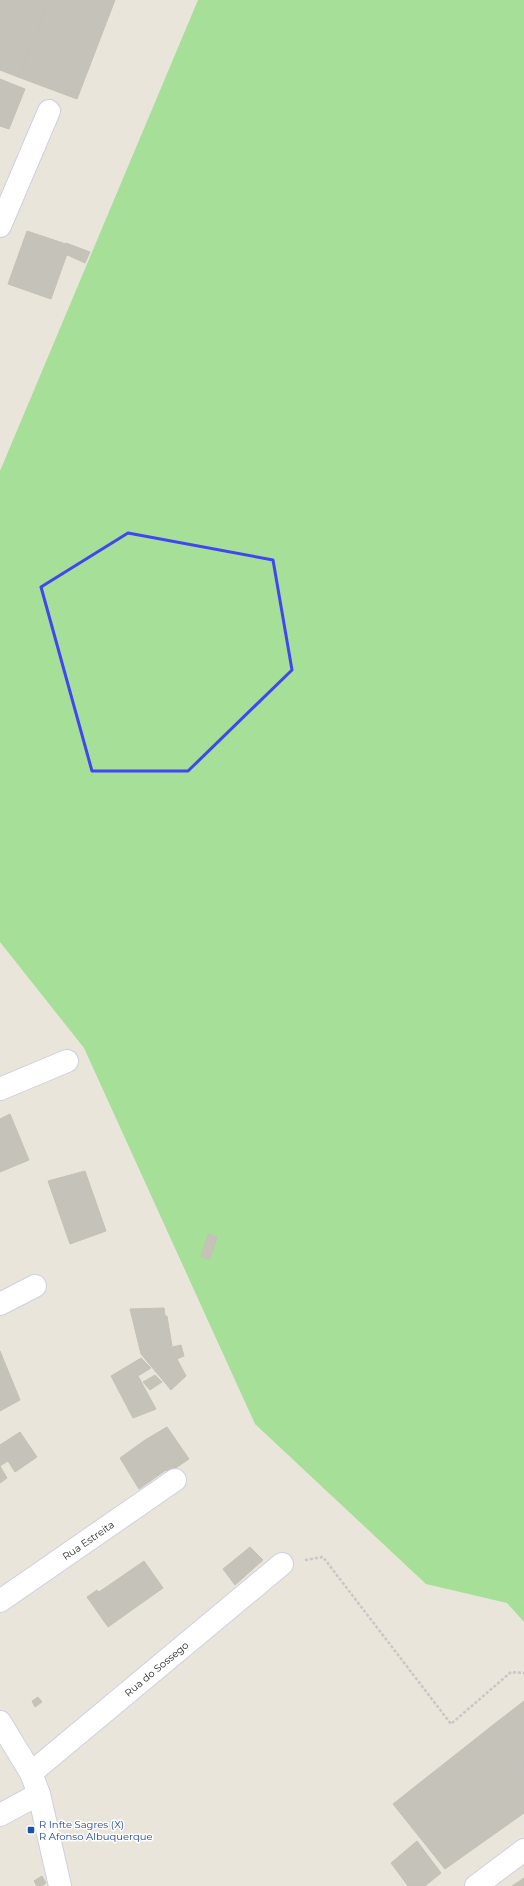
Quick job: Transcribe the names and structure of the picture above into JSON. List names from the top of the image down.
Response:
{
  "streets": {
    "street": ["Rua Estreita", "Rua do Sossego"]
  },
  "places": {
    "transit": ["R Infte Sagres (X) R Afonso Albuquerque"]
  }
}
